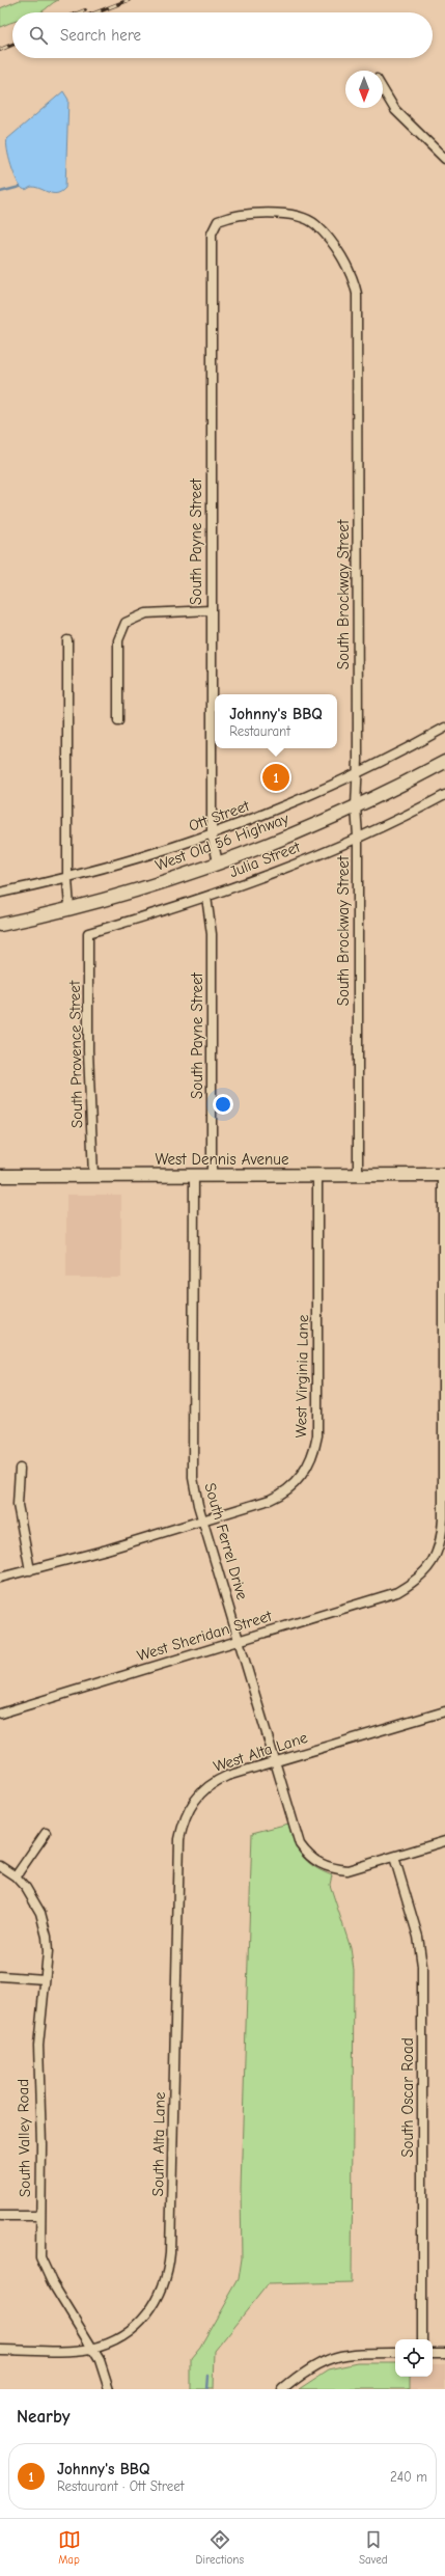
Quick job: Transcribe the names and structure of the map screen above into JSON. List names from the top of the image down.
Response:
{
  "streets": {
    "main road": ["West Old 56 Highway", "West Dennis Avenue"],
    "street": [
      "South Payne Street",
      "South Brockway Street",
      "Ott Street",
      "Julia Street",
      "South Provence Street",
      "West Virginia Lane",
      "South Ferrel Drive",
      "West Sheridan Street",
      "West Alta Lane",
      "South Oscar Road",
      "South Valley Road",
      "South Alta Lane"
    ]
  },
  "crossings": [
    ["South Payne Street", "South Brockway Street"],
    ["South Payne Street", "Ott Street"],
    ["South Payne Street", "West Old 56 Highway"],
    ["South Payne Street", "Julia Street"],
    ["South Payne Street", "West Dennis Avenue"],
    ["South Brockway Street", "Ott Street"],
    ["South Brockway Street", "West Old 56 Highway"],
    ["South Brockway Street", "Julia Street"],
    ["South Brockway Street", "West Dennis Avenue"],
    ["Julia Street", "South Provence Street"],
    ["South Provence Street", "West Dennis Avenue"],
    ["West Dennis Avenue", "West Virginia Lane"],
    ["West Dennis Avenue", "South Ferrel Drive"],
    ["West Dennis Avenue", "West Sheridan Street"],
    ["West Virginia Lane", "South Ferrel Drive"],
    ["South Ferrel Drive", "West Sheridan Street"],
    ["South Ferrel Drive", "West Alta Lane"],
    ["South Ferrel Drive", "South Oscar Road"],
    ["West Alta Lane", "South Alta Lane"],
    ["South Valley Road", "South Alta Lane"]
  ],
  "north": "bottom",
  "page": {
    "search": "Search here",
    "popup": ["Johnny's BBQ", "Restaurant"],
    "pins": "1",
    "heading": "Nearby",
    "list": [
      {
        "mark": "1",
        "name": "Johnny's BBQ",
        "note": "Restaurant · Ott Street",
        "value": "240 m"
      }
    ],
    "nav": ["Map", "Directions", "Saved"]
  }
}
